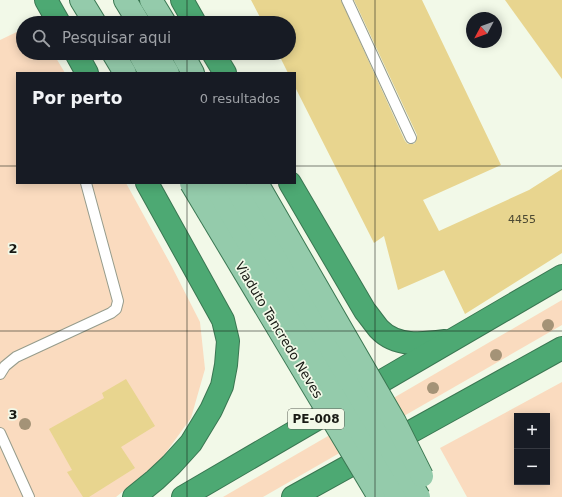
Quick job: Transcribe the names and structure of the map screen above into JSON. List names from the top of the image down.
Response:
{
  "streets": {
    "highway": ["PE-008"],
    "main road": ["Viaduto Tancredo Neves"]
  },
  "house_numbers": ["4455"],
  "north": "bottom left",
  "page": {
    "search": "Pesquisar aqui",
    "heading": ["Por perto", "0 resultados"],
    "map_buttons": ["+", "−"]
  },
  "grid": {
    "rows": ["2", "3"]
  }
}
